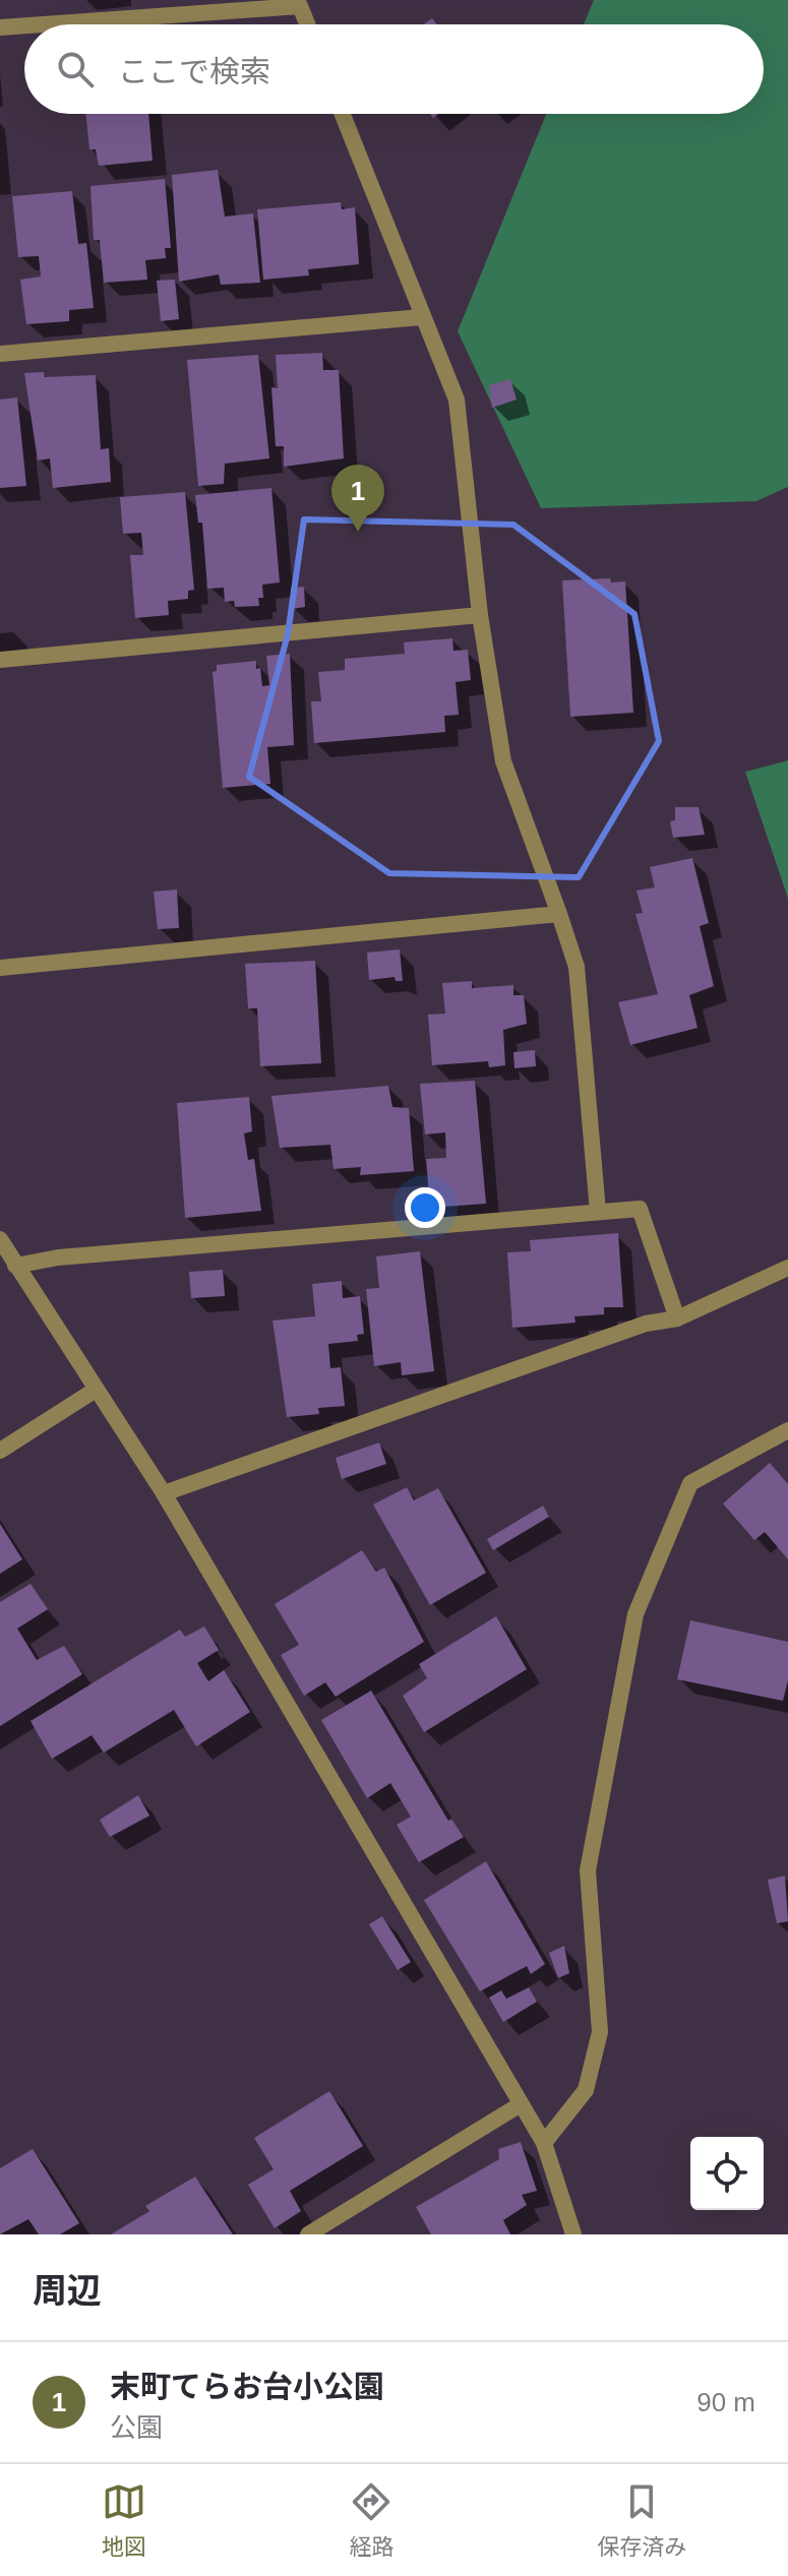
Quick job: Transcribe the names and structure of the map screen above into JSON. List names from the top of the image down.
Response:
{
  "page": {
    "search": "ここで検索",
    "pins": "1",
    "heading": "周辺",
    "list": [
      {
        "mark": "1",
        "name": "末町てらお台小公園",
        "note": "公園",
        "value": "90 m"
      }
    ],
    "nav": ["地図", "経路", "保存済み"]
  }
}
